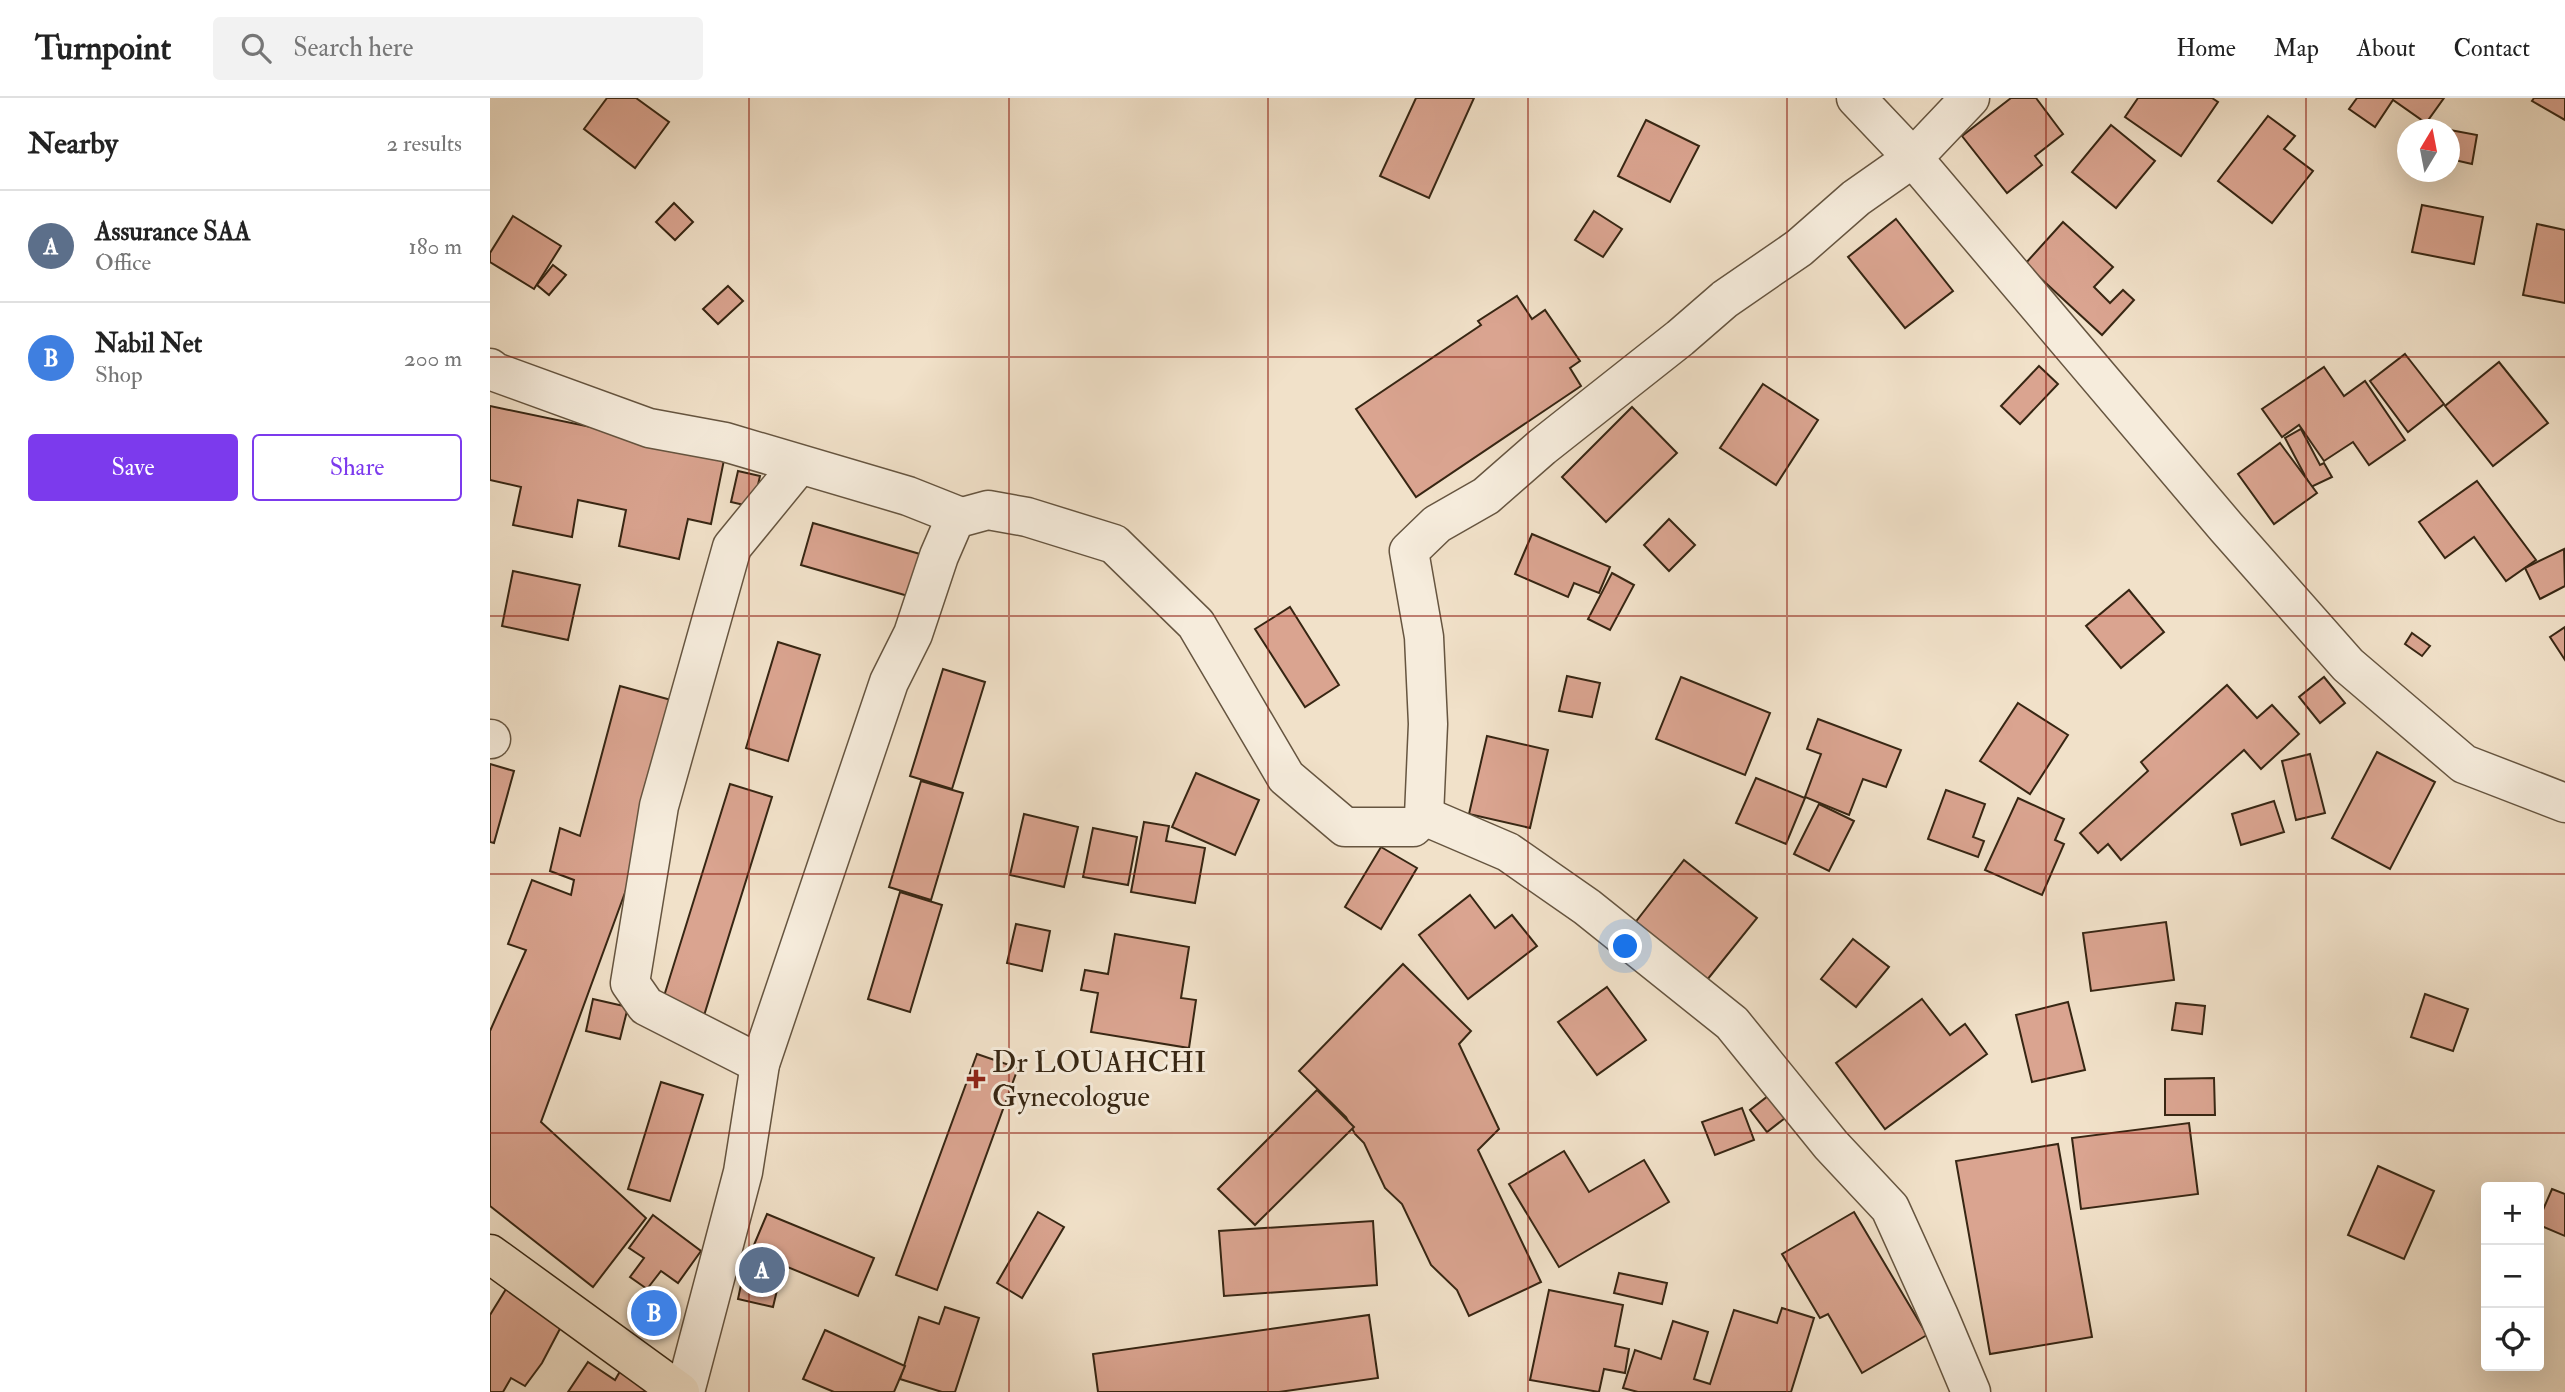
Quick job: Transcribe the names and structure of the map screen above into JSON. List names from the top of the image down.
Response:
{
  "places": {
    "health": ["Dr LOUAHCHI Gynecologue"]
  },
  "north": "top",
  "page": {
    "header": "Turnpoint",
    "search": "Search here",
    "nav": [
      "Home",
      "Map",
      "About",
      "Contact"
    ],
    "heading": ["Nearby", "2 results"],
    "list": [
      {
        "mark": "A",
        "name": "Assurance SAA",
        "note": "Office",
        "value": "180 m"
      },
      {
        "mark": "B",
        "name": "Nabil Net",
        "note": "Shop",
        "value": "200 m"
      }
    ],
    "buttons": ["Save", "Share"],
    "map_buttons": ["+", "−"],
    "pins": ["A", "B"]
  }
}
